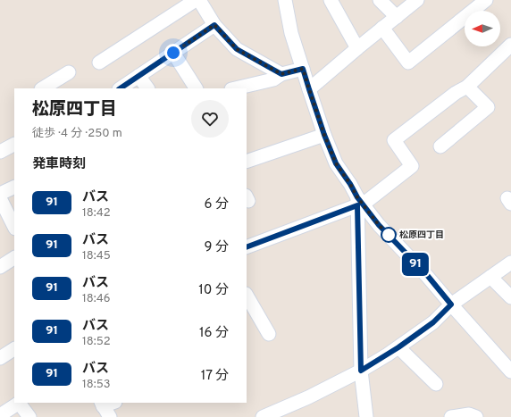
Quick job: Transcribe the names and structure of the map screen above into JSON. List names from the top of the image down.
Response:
{
  "places": ["松原四丁目"],
  "lines": ["bus line 91"],
  "north": "left",
  "page": {
    "on_map": "91",
    "heading": [
      ["松原四丁目", "徒歩 · 4 分 · 250 m"],
      "発車時刻"
    ],
    "list": [
      {
        "mark": "91",
        "name": "バス",
        "note": "18:42",
        "value": "6 分"
      },
      {
        "mark": "91",
        "name": "バス",
        "note": "18:45",
        "value": "9 分"
      },
      {
        "mark": "91",
        "name": "バス",
        "note": "18:46",
        "value": "10 分"
      },
      {
        "mark": "91",
        "name": "バス",
        "note": "18:52",
        "value": "16 分"
      },
      {
        "mark": "91",
        "name": "バス",
        "note": "18:53",
        "value": "17 分"
      }
    ]
  }
}
